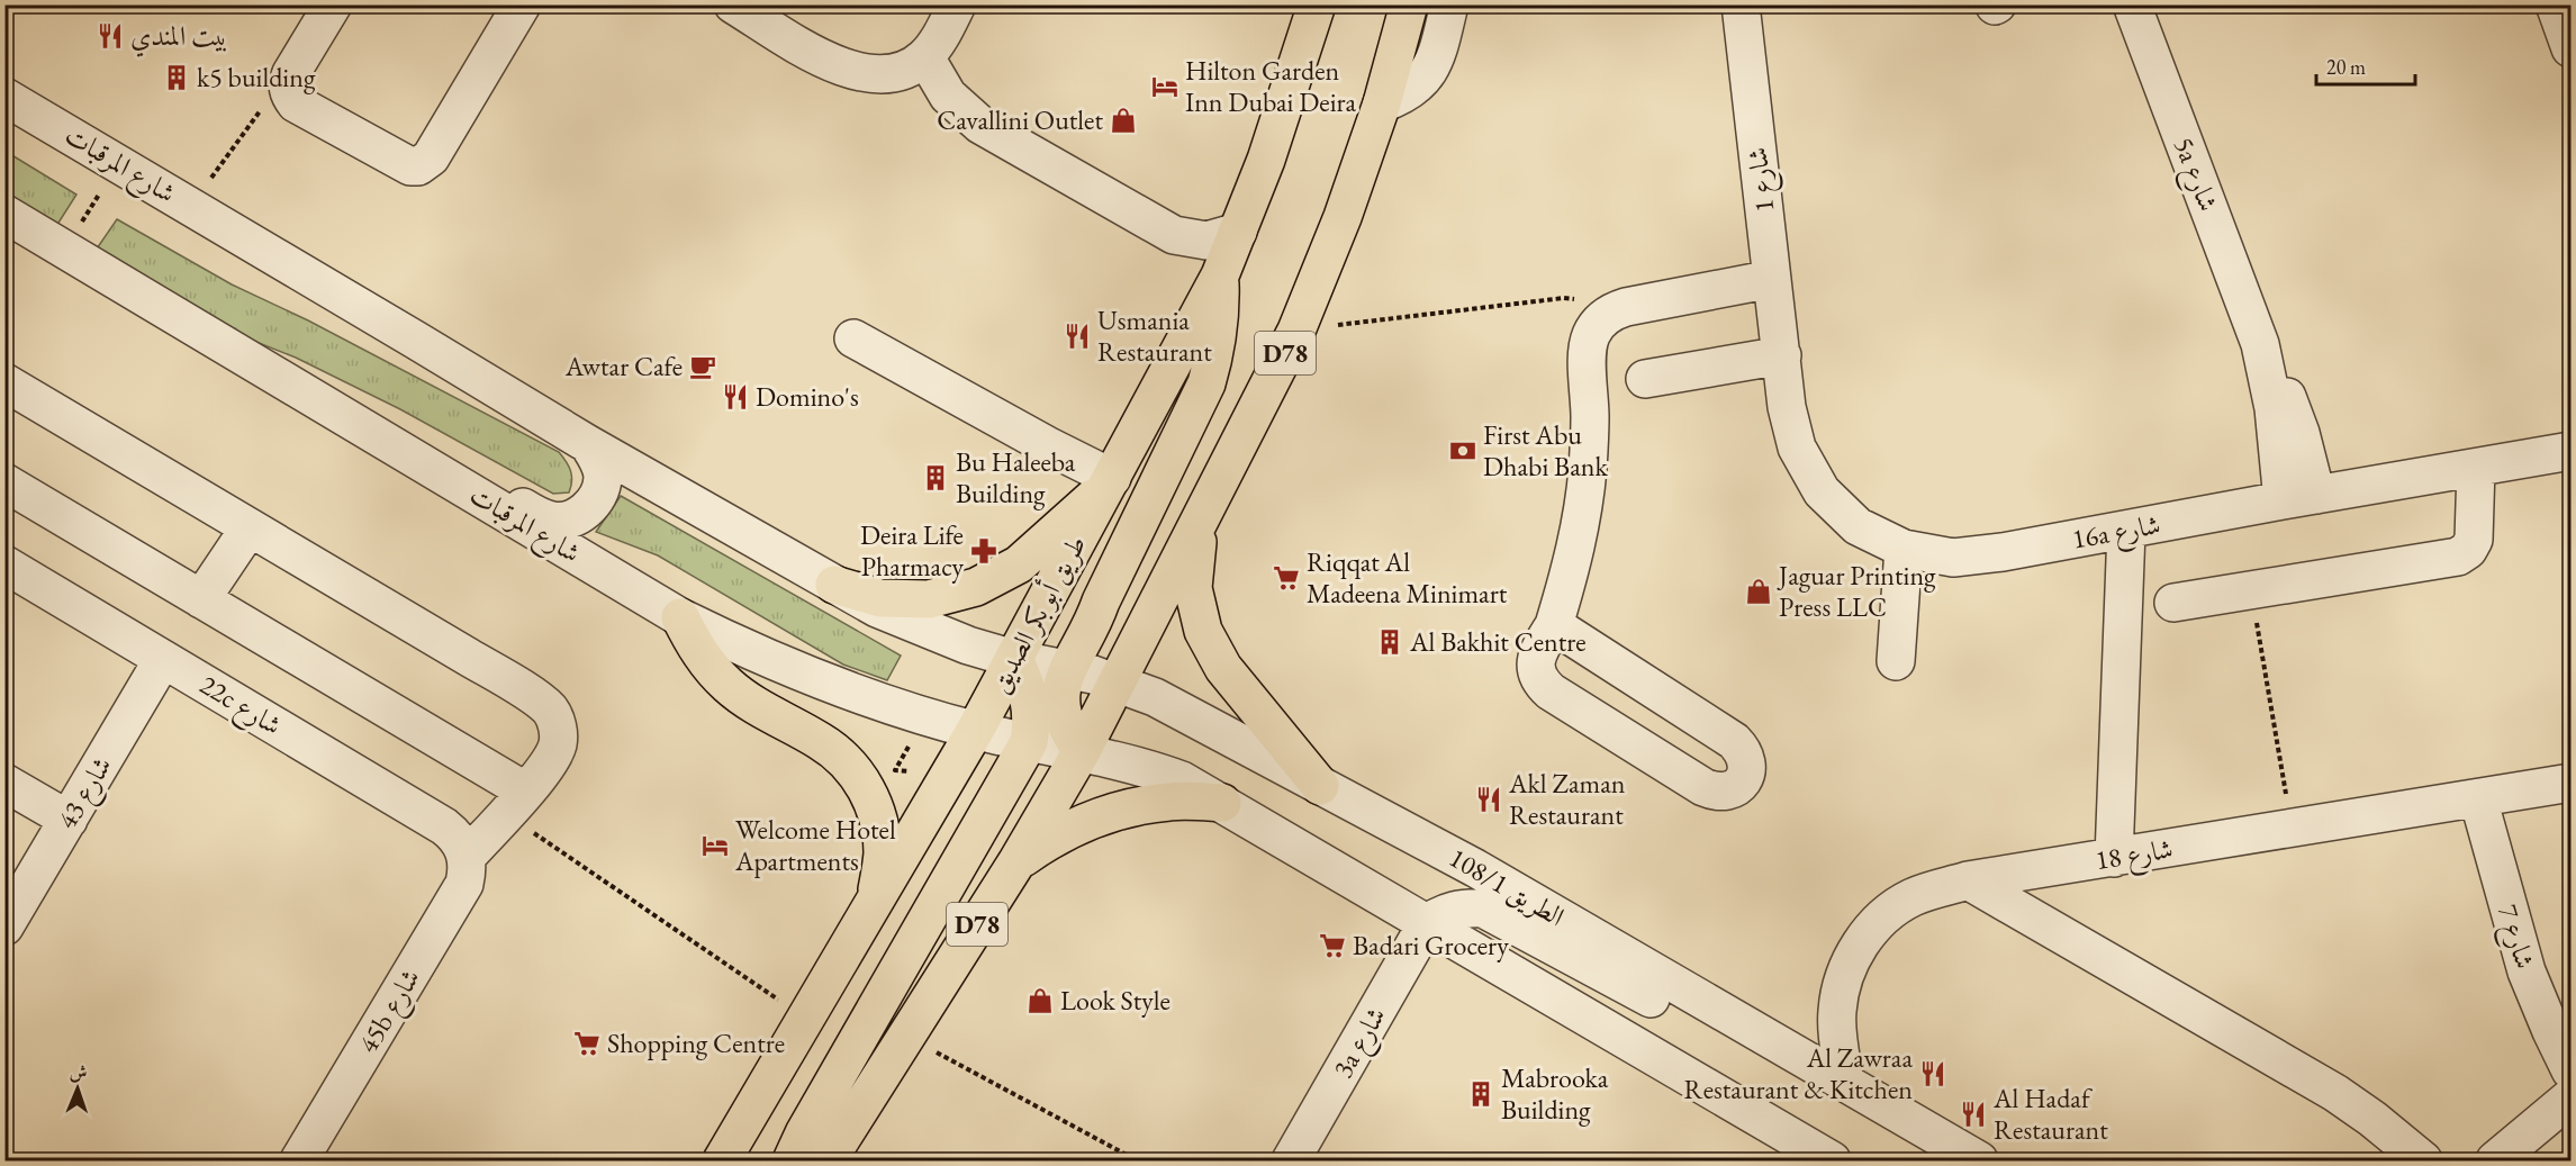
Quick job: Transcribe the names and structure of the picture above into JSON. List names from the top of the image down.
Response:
{
  "streets": {
    "main road": ["D78", "طريق أبو بكر الصديق"],
    "street": [
      "شارع المرقبات",
      "5a شارع",
      "شارع 1",
      "16a شارع",
      "22c شارع",
      "شارع 43",
      "شارع 18",
      "108/1 الطريق",
      "شارع 7",
      "45b شارع",
      "3a شارع"
    ]
  },
  "crossings": [
    ["شارع المرقبات", "D78"],
    ["شارع المرقبات", "طريق أبو بكر الصديق"],
    ["شارع المرقبات", "108/1 الطريق"],
    ["5a شارع", "16a شارع"],
    ["شارع 1", "16a شارع"],
    ["D78", "108/1 الطريق"],
    ["طريق أبو بكر الصديق", "108/1 الطريق"],
    ["22c شارع", "شارع 43"],
    ["22c شارع", "45b شارع"],
    ["شارع 18", "108/1 الطريق"],
    ["شارع 18", "شارع 7"]
  ],
  "places": {
    "restaurant": [
      "بيت المندي",
      "Usmania Restaurant",
      "Domino's",
      "Akl Zaman Restaurant",
      "Al Zawraa Restaurant & Kitchen",
      "Al Hadaf Restaurant"
    ],
    "building": [
      "k5 building",
      "Bu Haleeba Building",
      "Al Bakhit Centre",
      "Mabrooka Building"
    ],
    "hotel": ["Hilton Garden Inn Dubai Deira", "Welcome Hotel Apartments"],
    "shop": ["Cavallini Outlet", "Jaguar Printing Press LLC", "Look Style"],
    "cafe": ["Awtar Cafe"],
    "bank": ["First Abu Dhabi Bank"],
    "pharmacy": ["Deira Life Pharmacy"],
    "supermarket": ["Riqqat Al Madeena Minimart", "Badari Grocery", "Shopping Centre"]
  },
  "scale_bar": "20 m",
  "north": "top"
}
